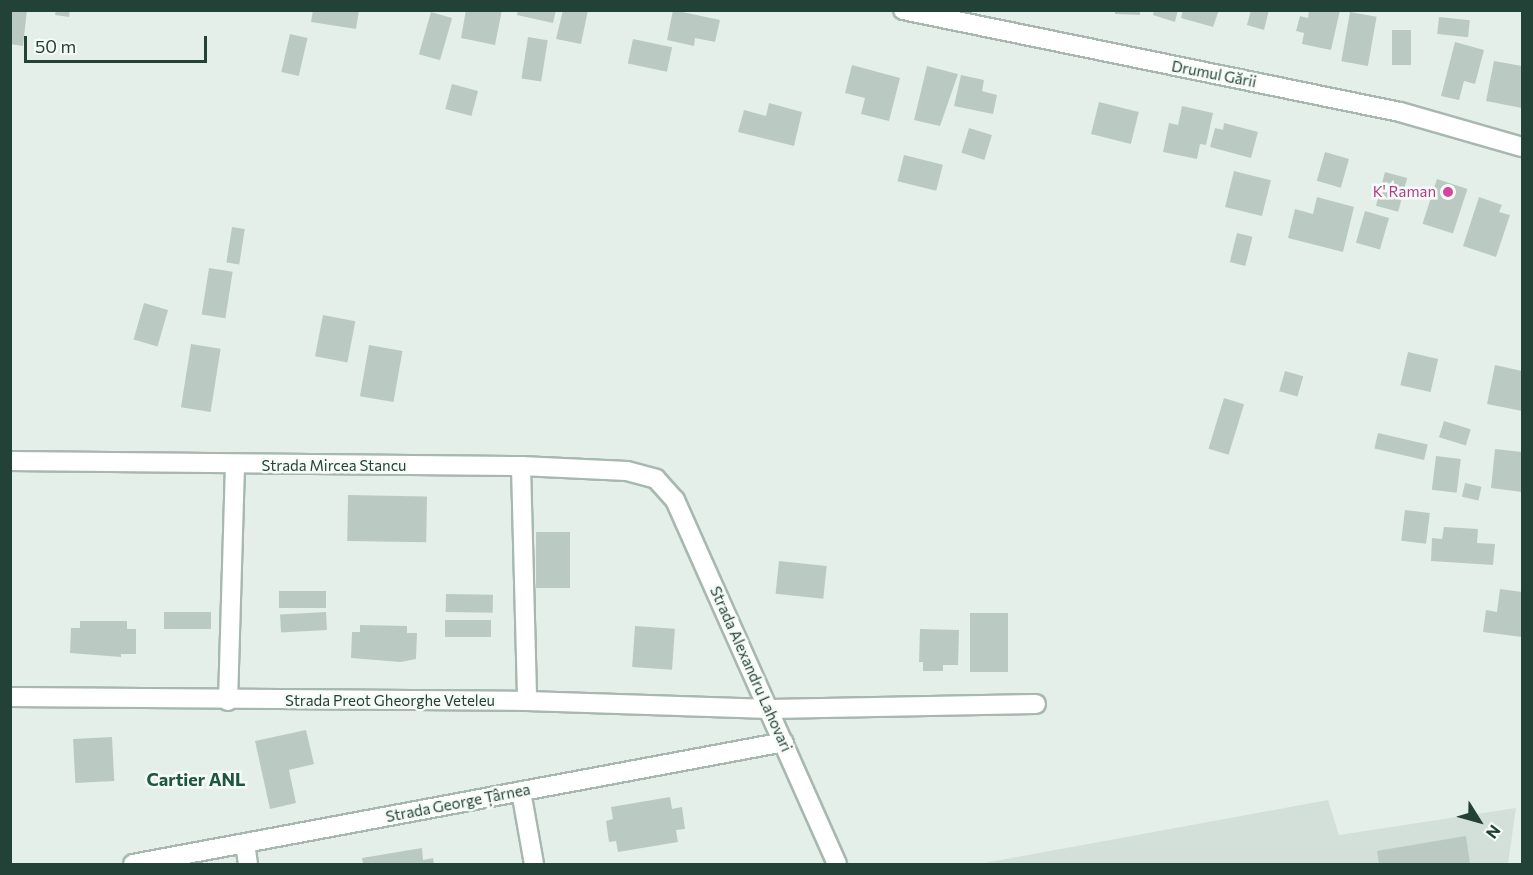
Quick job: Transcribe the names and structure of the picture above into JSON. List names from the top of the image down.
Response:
{
  "streets": {
    "street": [
      "Drumul Gării",
      "Strada Mircea Stancu",
      "Strada Alexandru Lahovari",
      "Strada Preot Gheorghe Veteleu",
      "Strada George Țârnea"
    ]
  },
  "crossings": [
    ["Strada Mircea Stancu", "Strada Alexandru Lahovari"],
    ["Strada Alexandru Lahovari", "Strada Preot Gheorghe Veteleu"],
    ["Strada Alexandru Lahovari", "Strada George Țârnea"]
  ],
  "districts": ["Cartier ANL"],
  "places": ["K' Raman"],
  "scale_bar": "50 m",
  "north": "bottom right"
}
